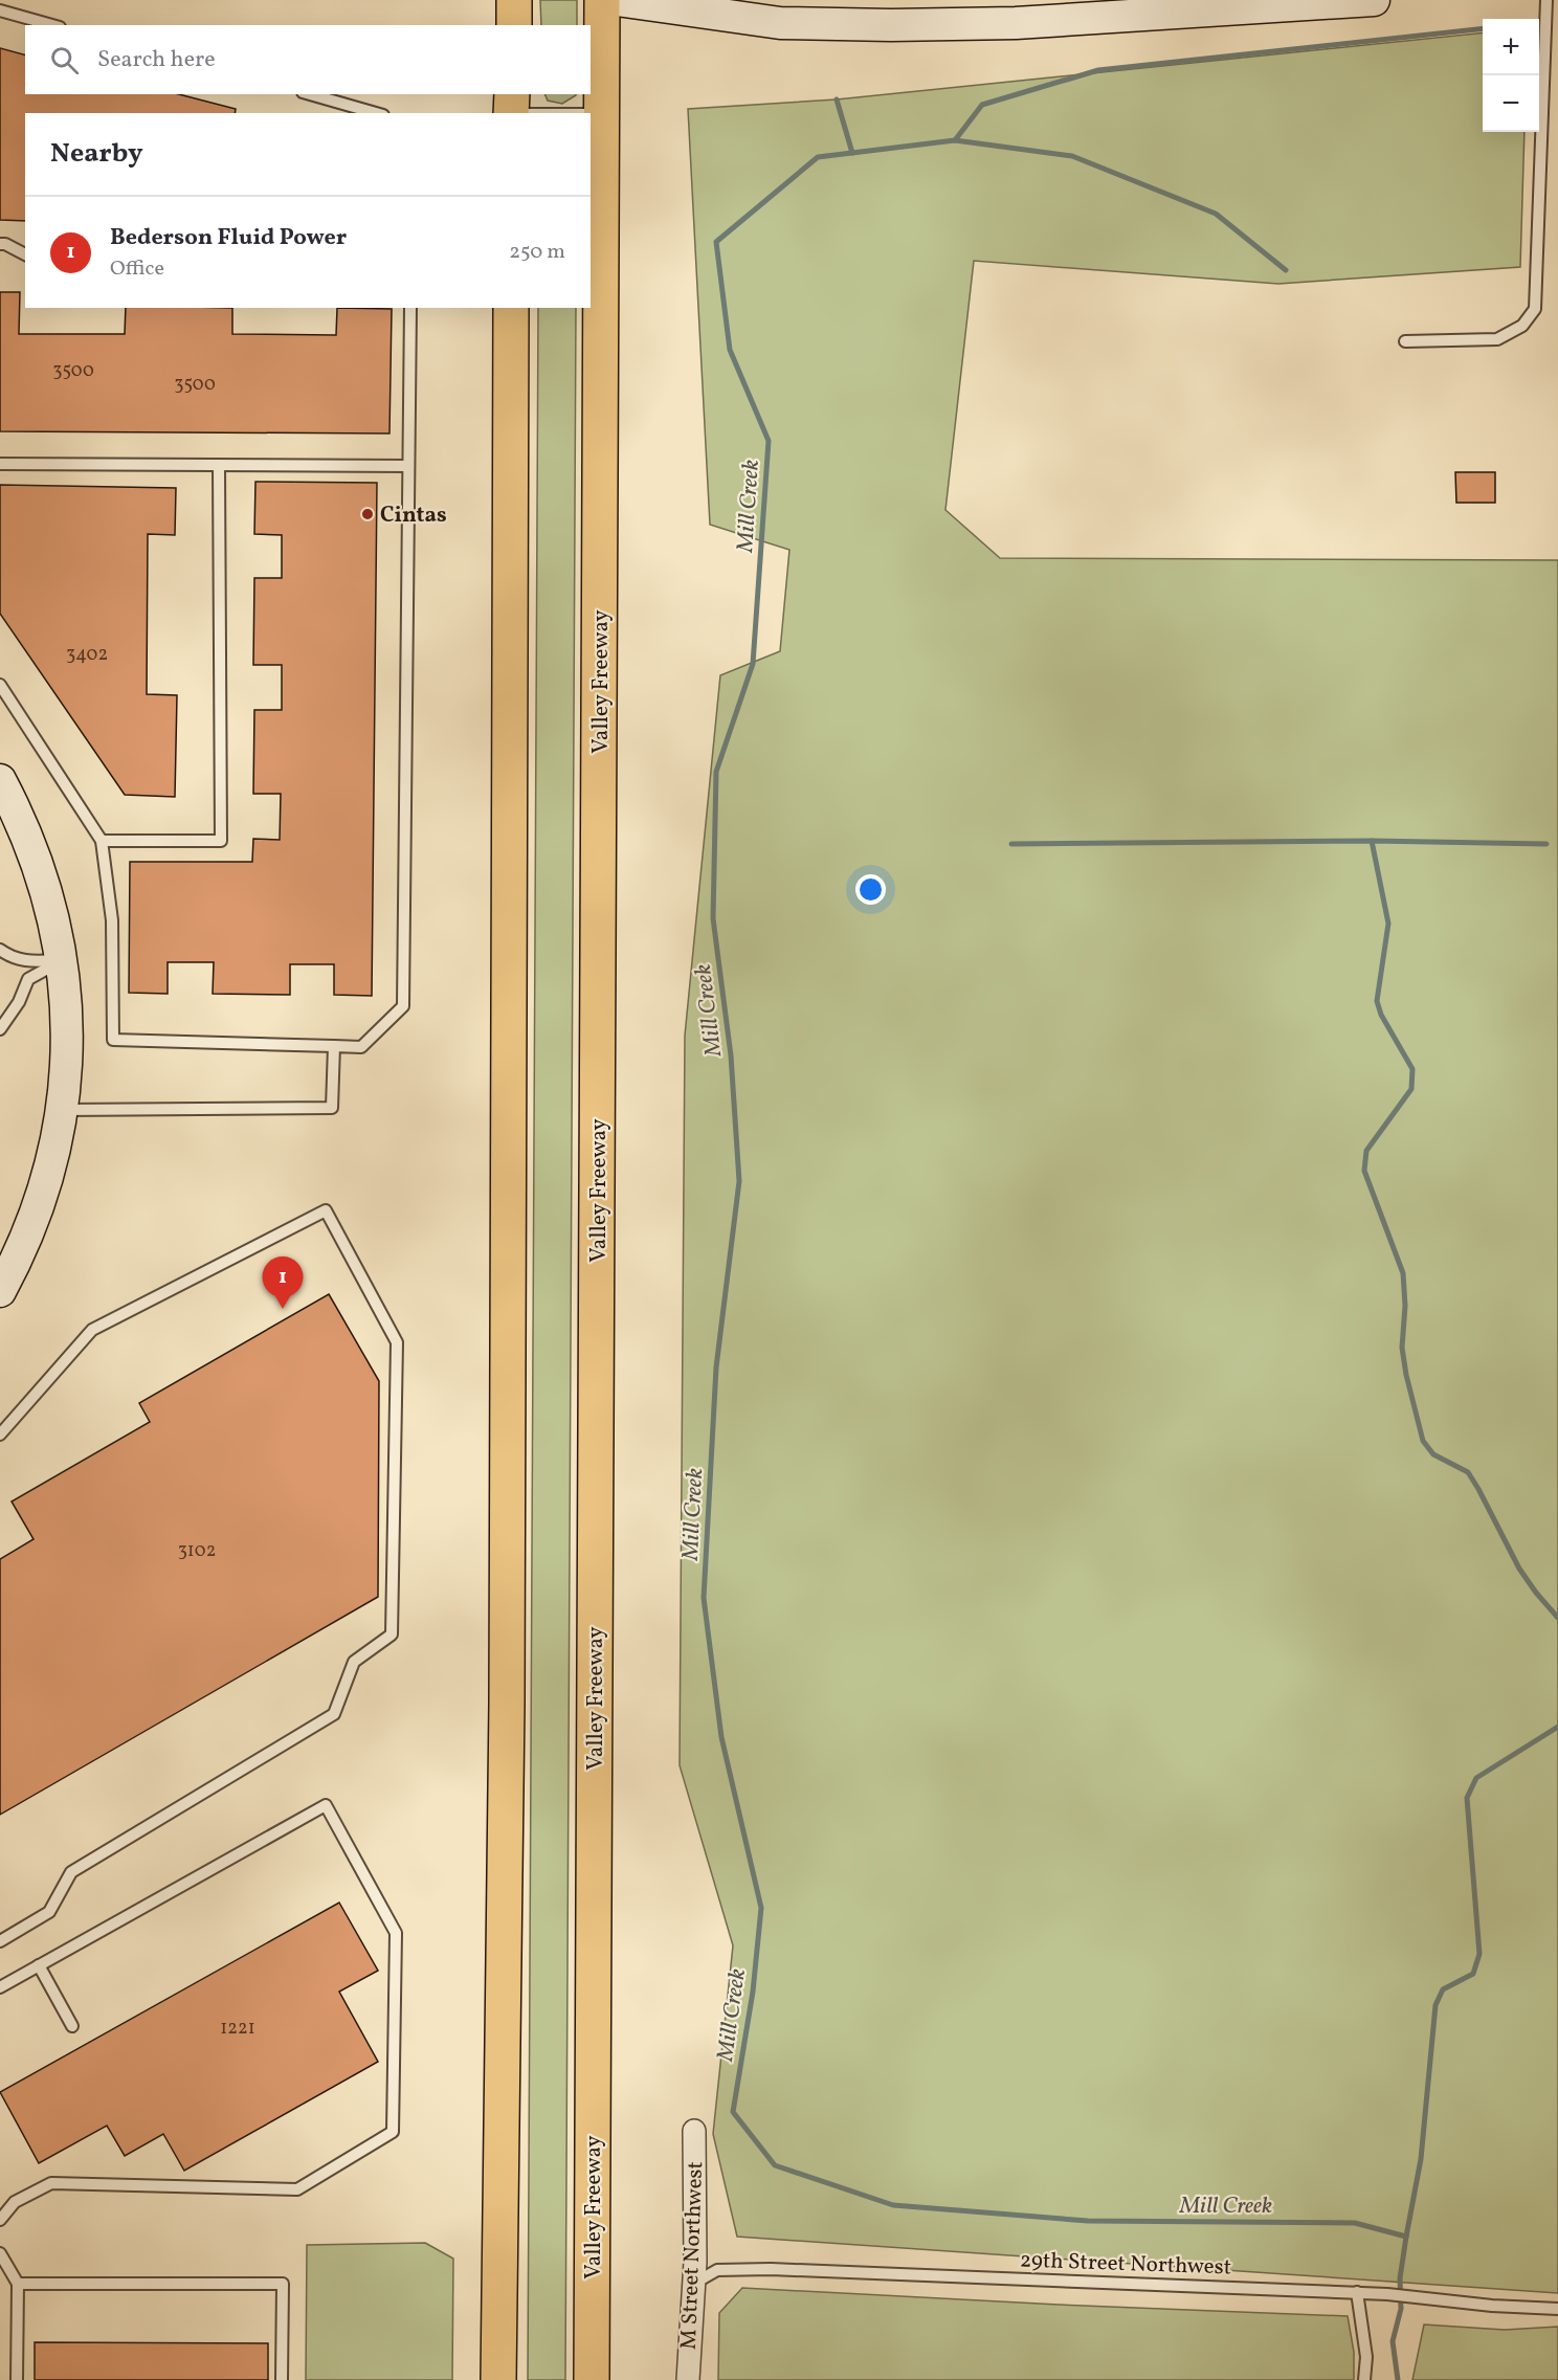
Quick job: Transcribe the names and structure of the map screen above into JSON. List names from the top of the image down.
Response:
{
  "streets": {
    "highway": ["Valley Freeway"],
    "street": ["M Street Northwest"],
    "lane": ["29th Street Northwest"]
  },
  "crossings": [
    ["M Street Northwest", "29th Street Northwest"]
  ],
  "water": ["Mill Creek"],
  "places": ["Cintas"],
  "house_numbers": [
    "3500",
    "3500",
    "3402",
    "3102",
    "1221"
  ],
  "page": {
    "map_buttons": ["+", "−"],
    "search": "Search here",
    "heading": "Nearby",
    "list": [
      {
        "mark": "1",
        "name": "Bederson Fluid Power",
        "note": "Office",
        "value": "250 m"
      }
    ],
    "pins": "1"
  }
}
